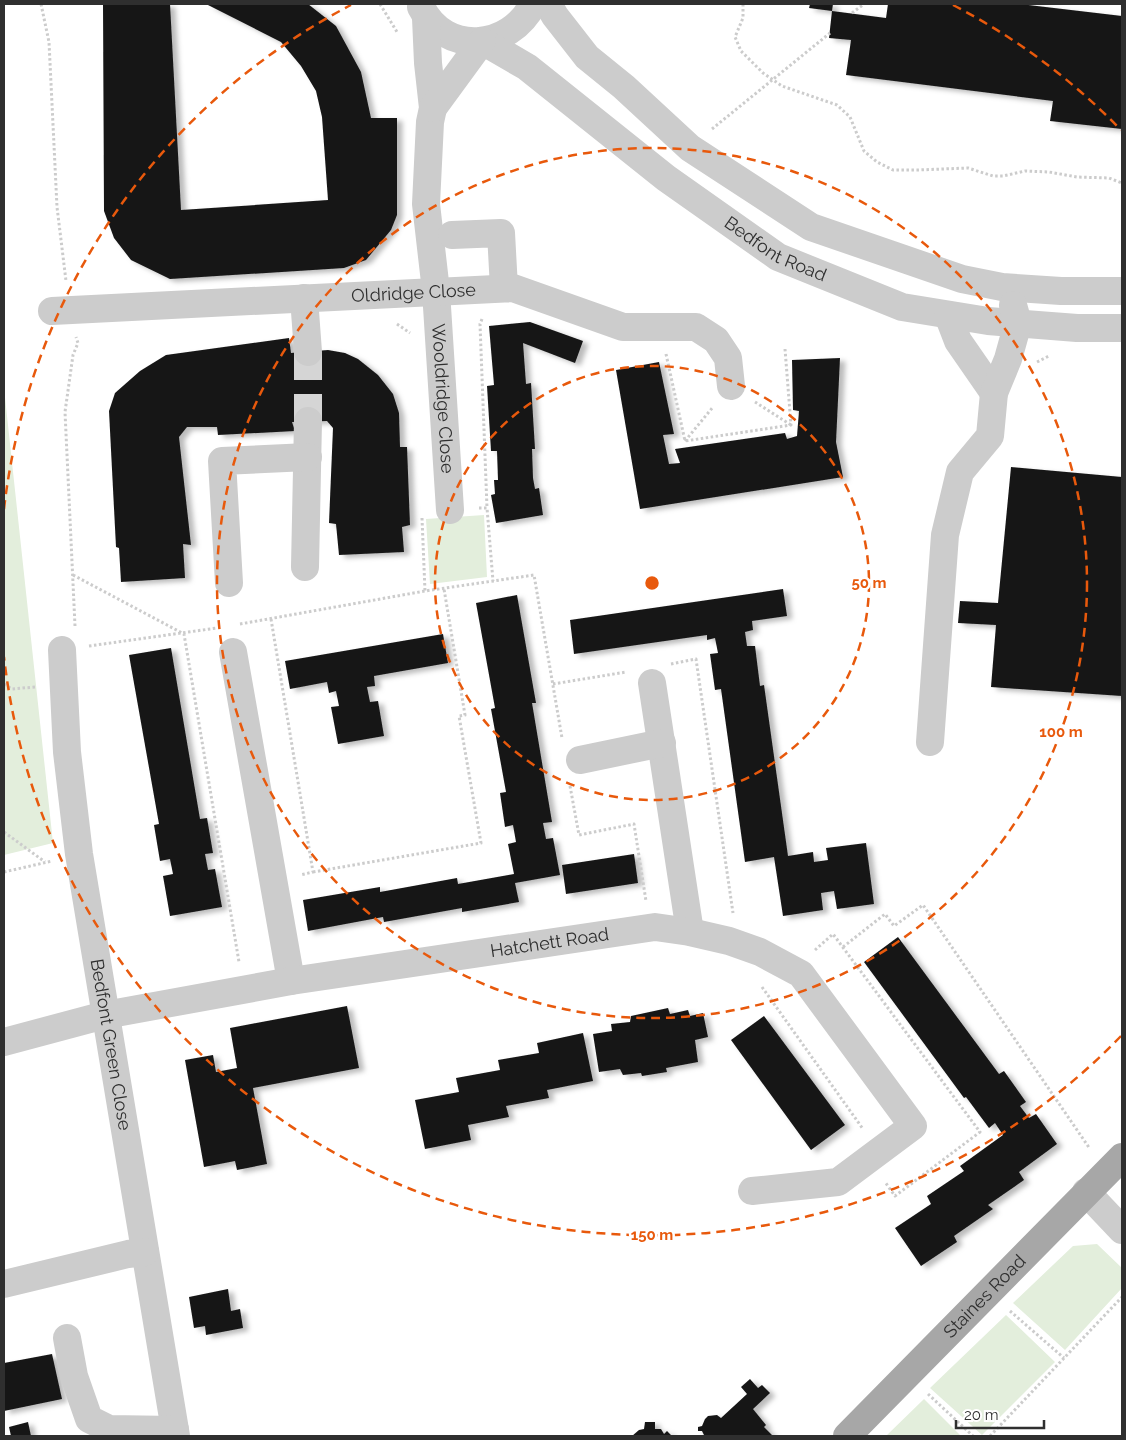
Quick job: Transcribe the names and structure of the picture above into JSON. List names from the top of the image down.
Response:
{
  "streets": {
    "main road": ["Staines Road"],
    "street": [
      "Bedfont Road",
      "Oldridge Close",
      "Wooldridge Close",
      "Hatchett Road",
      "Bedfont Green Close"
    ]
  },
  "crossings": [
    ["Bedfont Road", "Wooldridge Close"],
    ["Oldridge Close", "Wooldridge Close"],
    ["Hatchett Road", "Bedfont Green Close"]
  ],
  "scale_bar": "20 m",
  "rings": ["50 m", "100 m", "150 m"]
}
